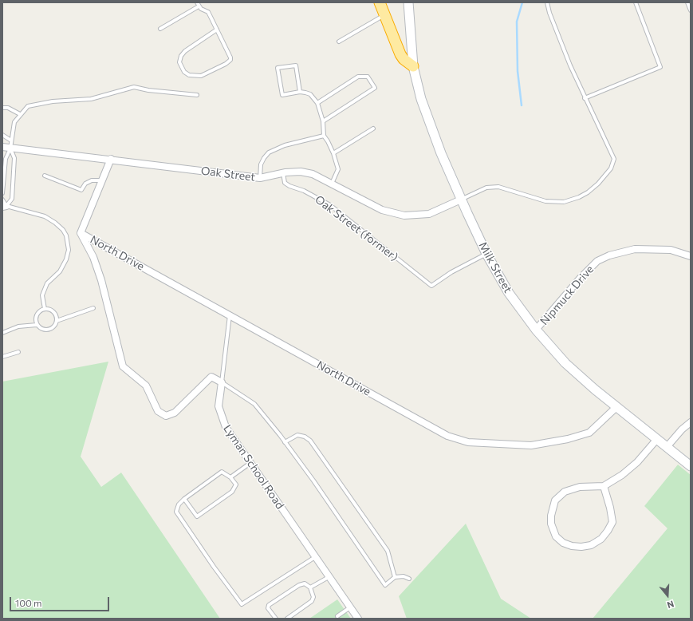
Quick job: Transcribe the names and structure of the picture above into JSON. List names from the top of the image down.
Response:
{
  "streets": {
    "main road": ["Milk Street"],
    "street": [
      "Oak Street",
      "North Drive",
      "Nipmuck Drive",
      "Lyman School Road"
    ],
    "lane": ["Oak Street (former)"]
  },
  "crossings": [
    ["Oak Street", "Oak Street (former)"],
    ["Oak Street", "Milk Street"],
    ["Oak Street (former)", "Milk Street"],
    ["North Drive", "Milk Street"],
    ["Milk Street", "Nipmuck Drive"]
  ],
  "scale_bar": "100 m",
  "north": "bottom"
}
